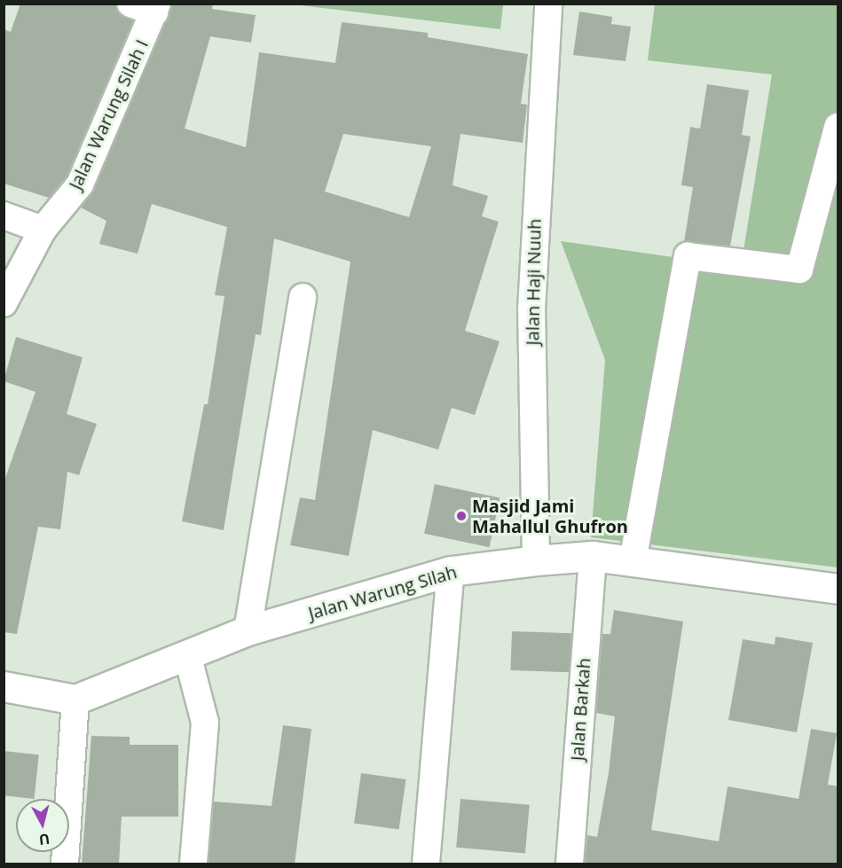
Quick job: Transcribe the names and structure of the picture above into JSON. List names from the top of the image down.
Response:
{
  "streets": {
    "street": [
      "Jalan Warung Silah I",
      "Jalan Haji Nuuh",
      "Jalan Warung Silah",
      "Jalan Barkah"
    ]
  },
  "crossings": [
    ["Jalan Haji Nuuh", "Jalan Warung Silah"],
    ["Jalan Warung Silah", "Jalan Barkah"]
  ],
  "places": ["Masjid Jami Mahallul Ghufron"],
  "north": "bottom"
}
